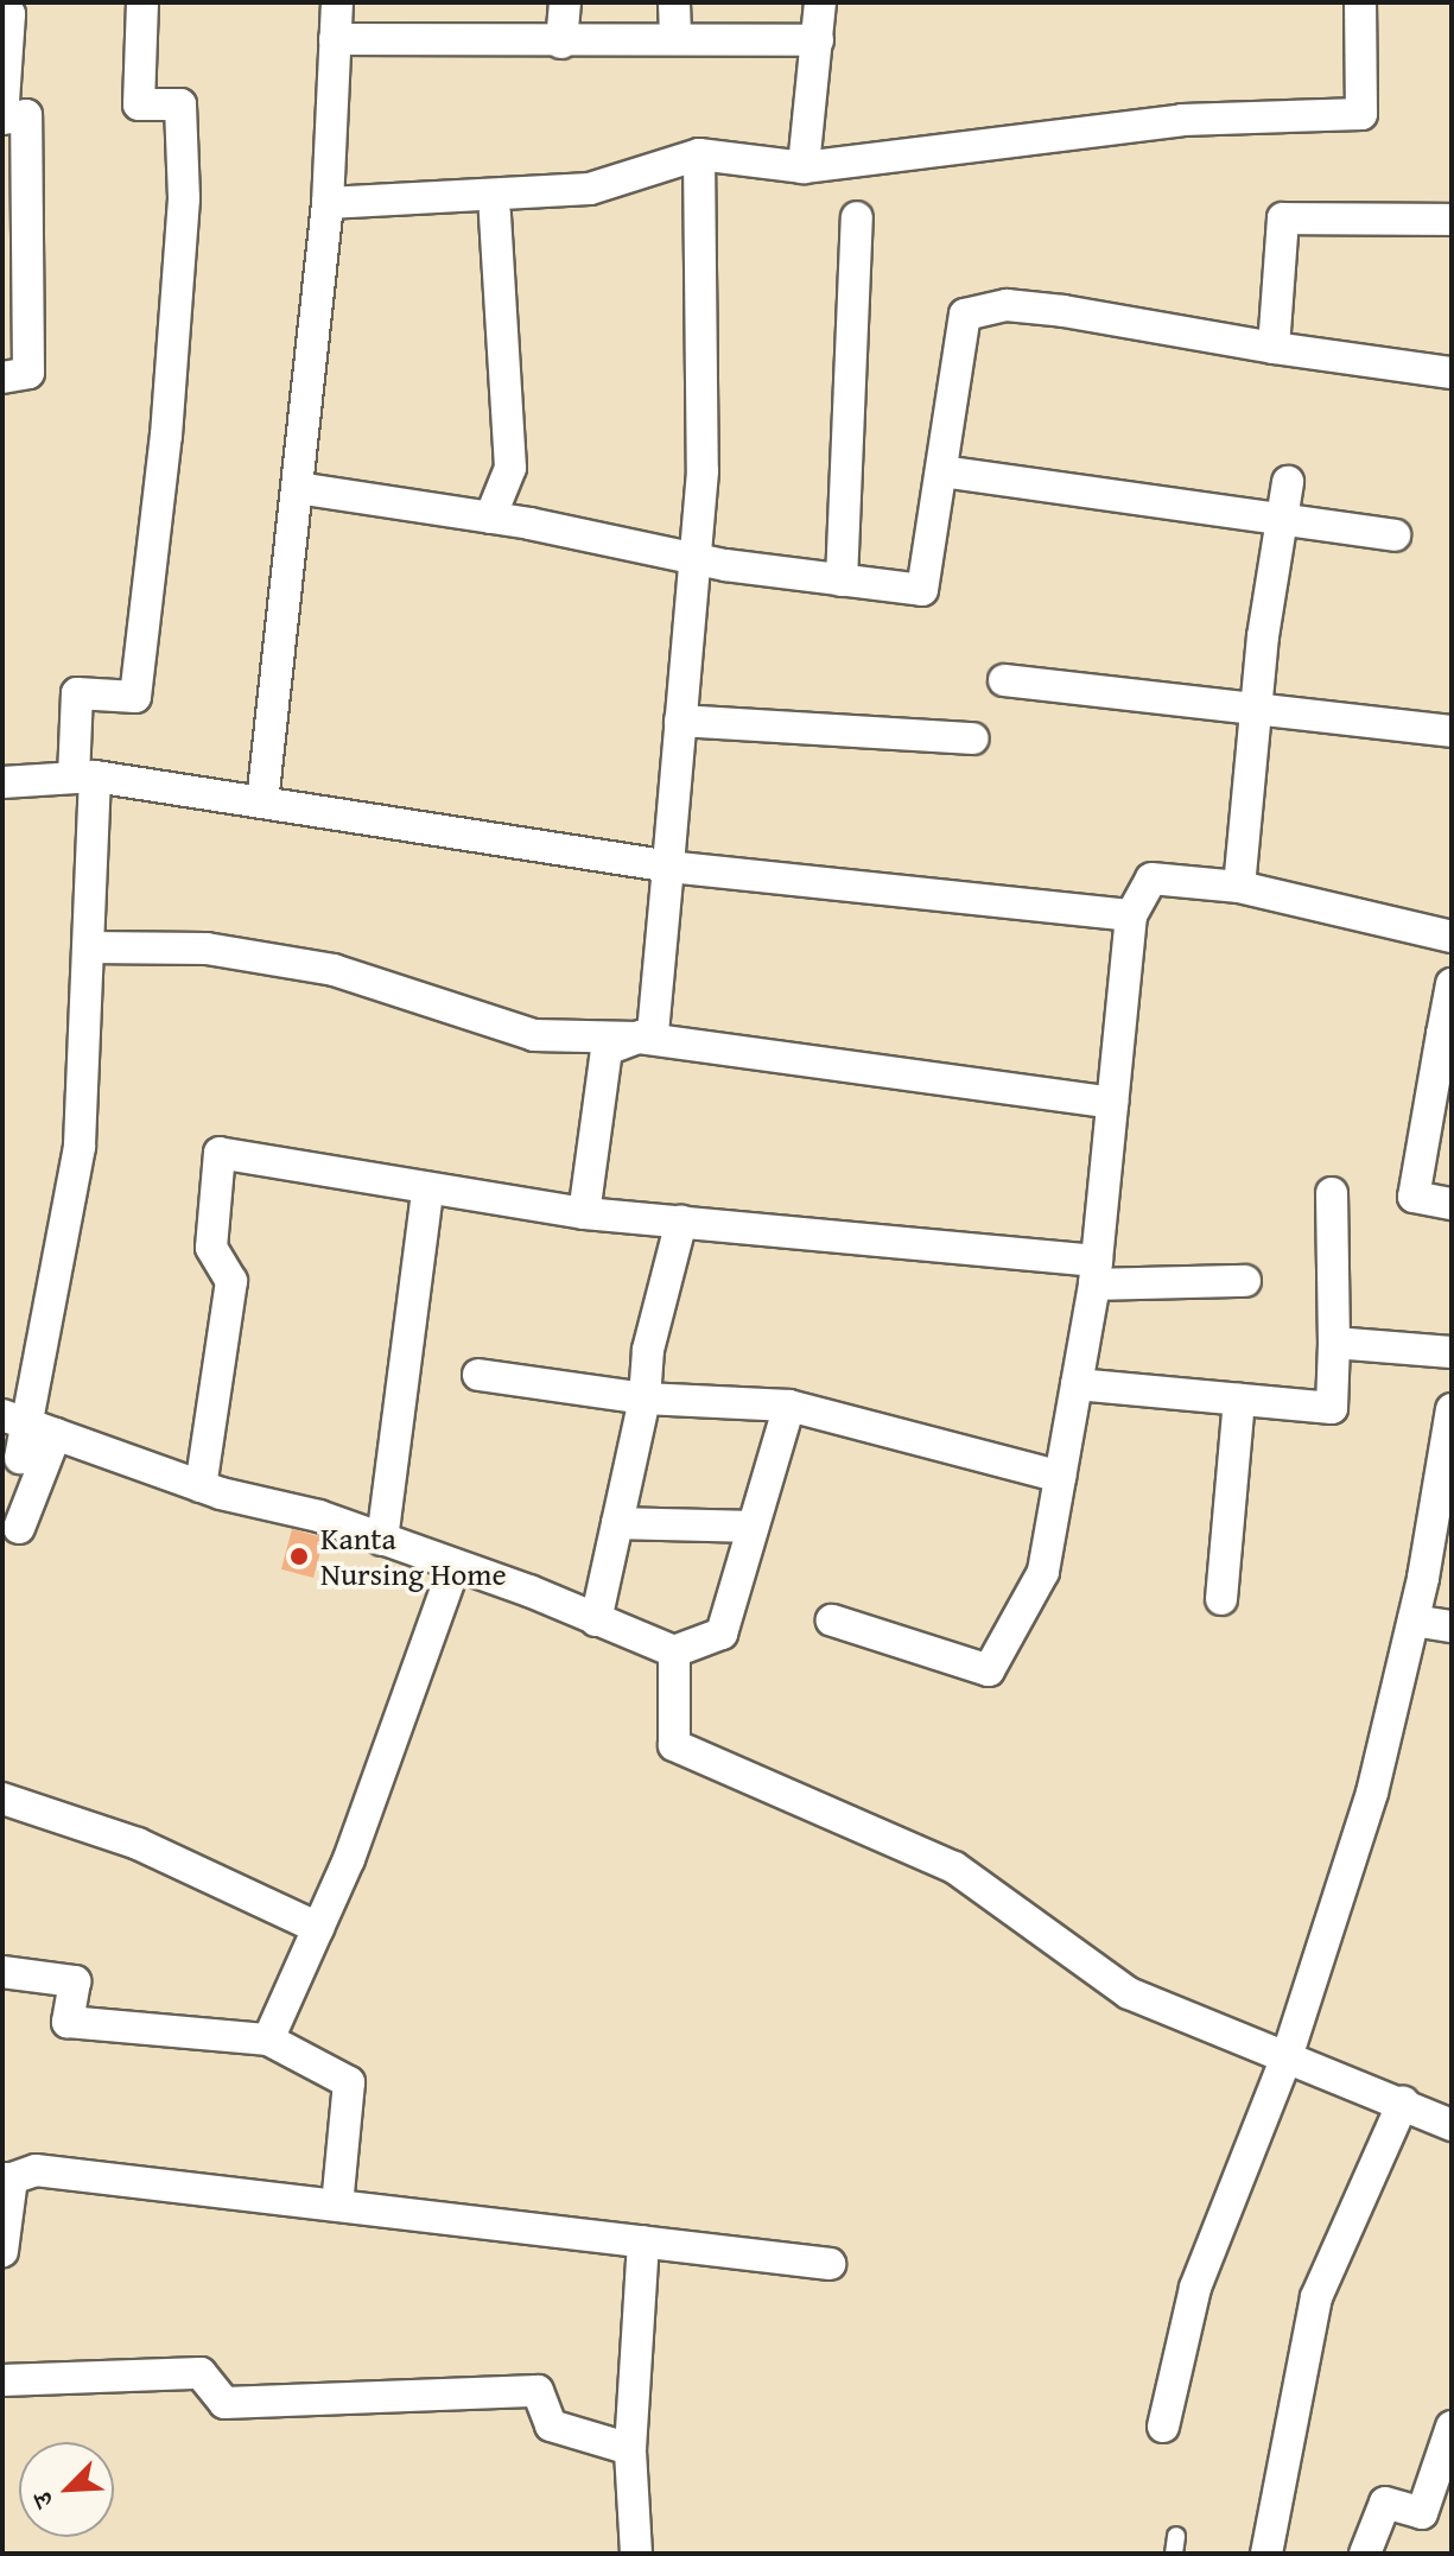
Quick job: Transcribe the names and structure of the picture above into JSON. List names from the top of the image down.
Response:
{
  "places": ["Kanta Nursing Home"],
  "north": "bottom left"
}
